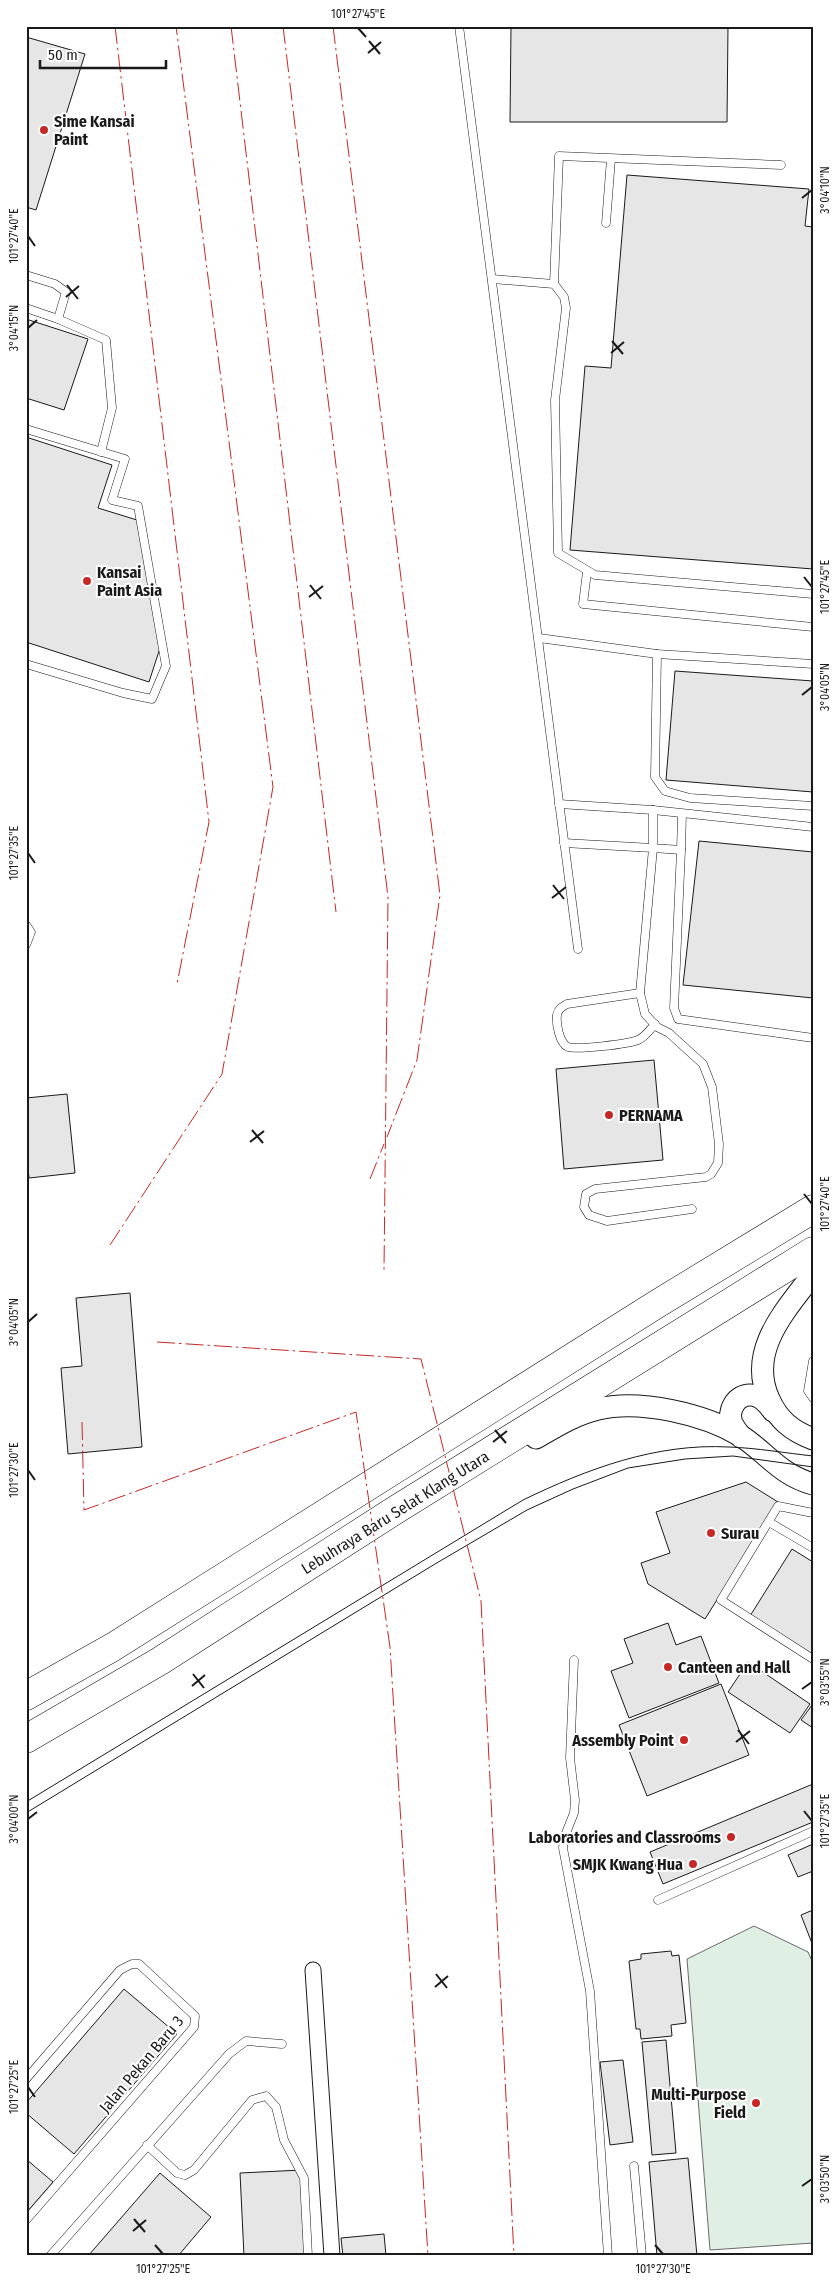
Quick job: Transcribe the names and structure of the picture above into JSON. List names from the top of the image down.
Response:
{
  "streets": {
    "highway": ["Lebuhraya Baru Selat Klang Utara"],
    "lane": ["Jalan Pekan Baru 3"]
  },
  "places": [
    "Sime Kansai Paint",
    "Kansai Paint Asia",
    "PERNAMA",
    "Surau",
    "Canteen and Hall",
    "Assembly Point",
    "Laboratories and Classrooms",
    "SMJK Kwang Hua",
    "Multi-Purpose Field"
  ],
  "scale_bar": "50 m",
  "coordinates": [
    "101°27'45\"E",
    "3°04'10\"N",
    "101°27'40\"E",
    "3°04'15\"N",
    "3°04'05\"N",
    "101°27'35\"E",
    "101°27'30\"E",
    "3°03'55\"N",
    "3°04'00\"N",
    "101°27'25\"E",
    "3°03'50\"N"
  ]
}
